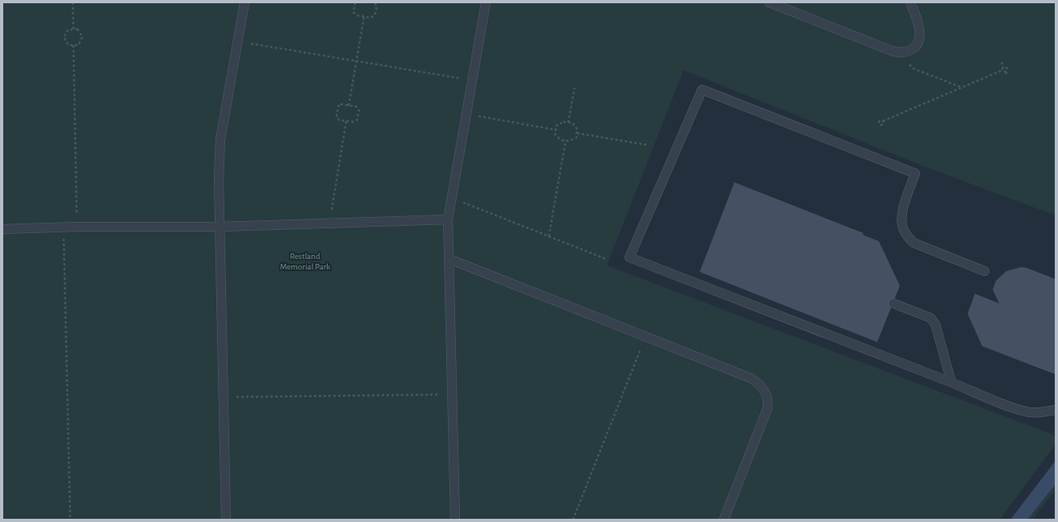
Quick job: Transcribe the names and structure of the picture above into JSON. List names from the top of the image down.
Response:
{
  "parks": ["Restland Memorial Park"]
}
